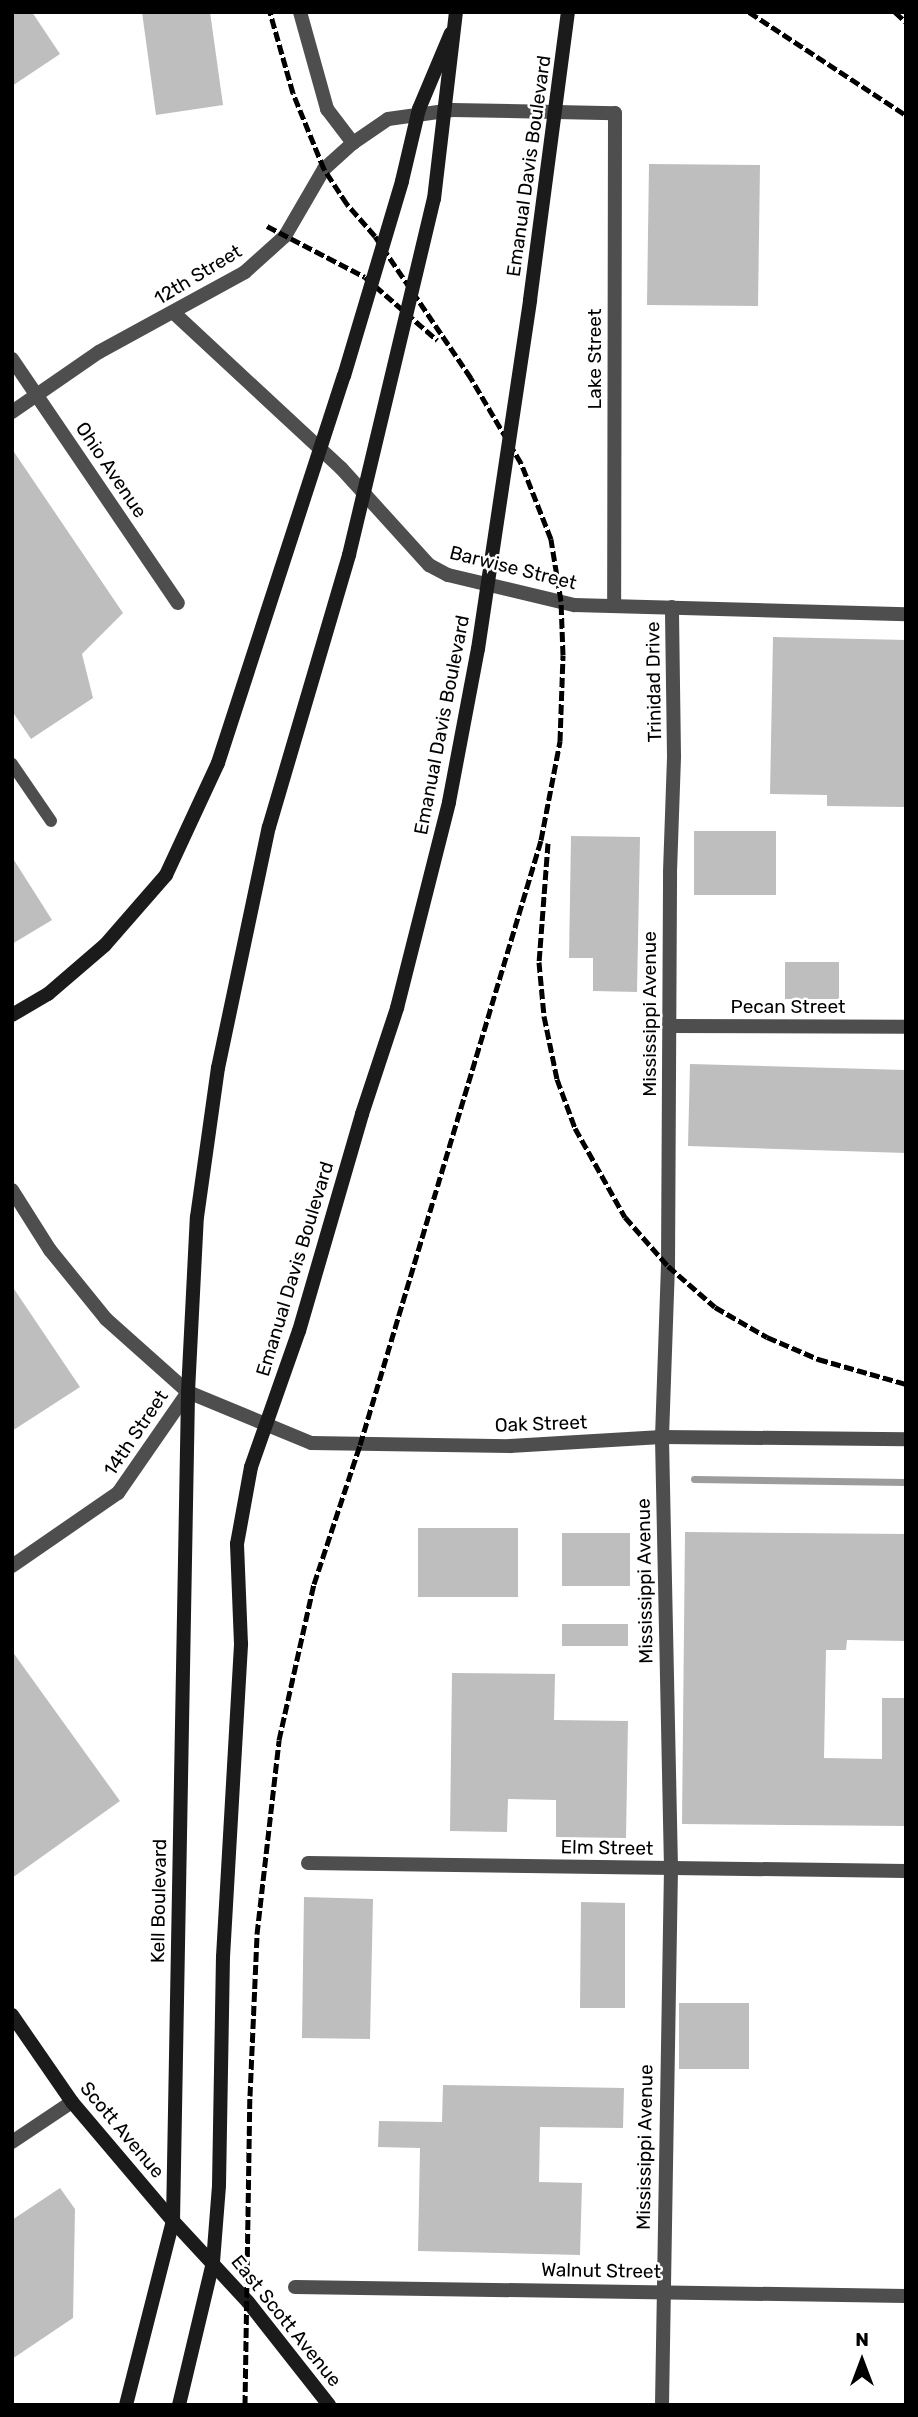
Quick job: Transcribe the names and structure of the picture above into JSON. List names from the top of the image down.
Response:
{
  "streets": {
    "main road": [
      "Emanual Davis Boulevard",
      "Kell Boulevard",
      "Scott Avenue",
      "East Scott Avenue"
    ],
    "street": [
      "12th Street",
      "Lake Street",
      "Ohio Avenue",
      "Barwise Street",
      "Trinidad Drive",
      "Pecan Street",
      "Mississippi Avenue",
      "Oak Street",
      "14th Street",
      "Elm Street",
      "Walnut Street"
    ]
  },
  "crossings": [
    ["Emanual Davis Boulevard", "Oak Street"],
    ["12th Street", "Lake Street"],
    ["12th Street", "Ohio Avenue"],
    ["12th Street", "Barwise Street"],
    ["Lake Street", "Barwise Street"],
    ["Barwise Street", "Trinidad Drive"],
    ["Trinidad Drive", "Mississippi Avenue"],
    ["Pecan Street", "Mississippi Avenue"],
    ["Mississippi Avenue", "Oak Street"],
    ["Mississippi Avenue", "Elm Street"],
    ["Mississippi Avenue", "Walnut Street"],
    ["Oak Street", "14th Street"],
    ["Oak Street", "Kell Boulevard"],
    ["14th Street", "Kell Boulevard"],
    ["Kell Boulevard", "Scott Avenue"],
    ["Scott Avenue", "East Scott Avenue"]
  ],
  "north": "top"
}
